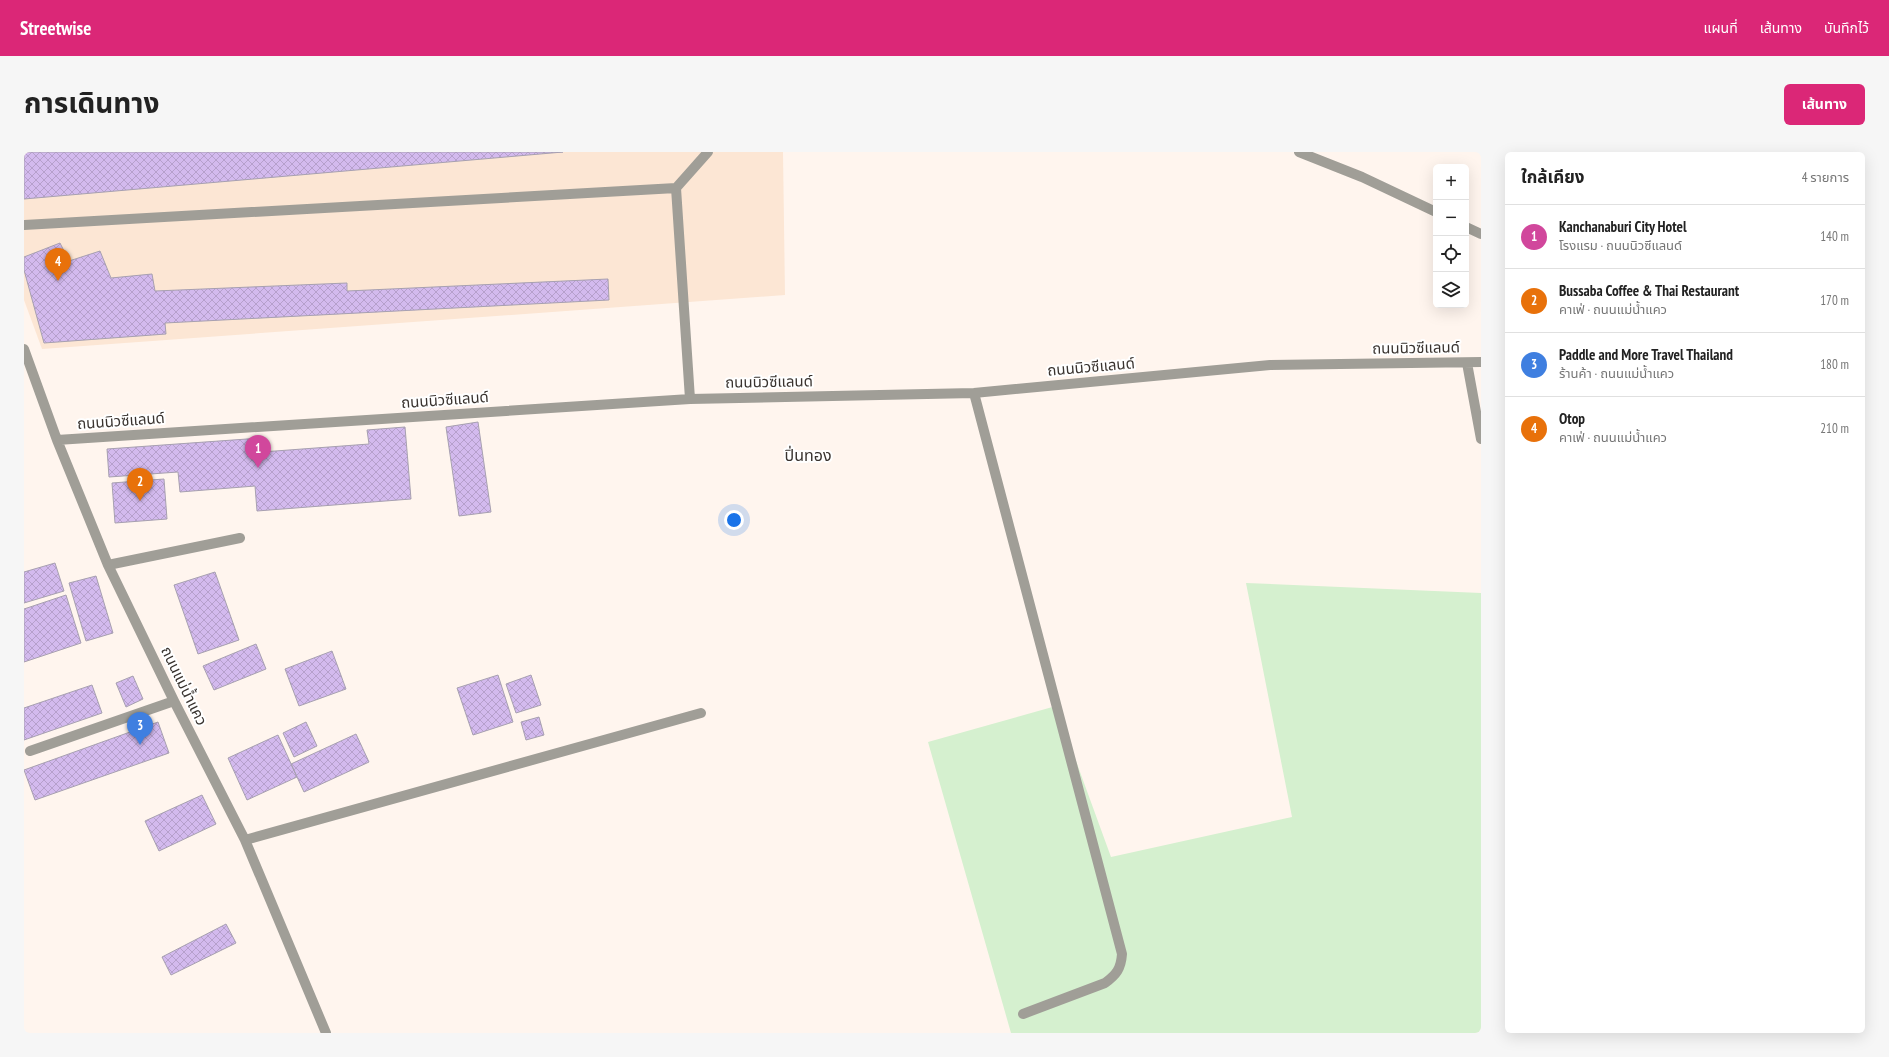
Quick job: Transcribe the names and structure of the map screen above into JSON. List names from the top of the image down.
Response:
{
  "streets": {
    "street": ["ถนนนิวซีแลนด์", "ถนนแม่น้ำแคว"]
  },
  "crossings": [
    ["ถนนนิวซีแลนด์", "ถนนแม่น้ำแคว"]
  ],
  "districts": ["ปิ่นทอง"],
  "page": {
    "header": "Streetwise",
    "nav": ["แผนที่", "เส้นทาง", "บันทึกไว้"],
    "title": "การเดินทาง",
    "buttons": "เส้นทาง",
    "heading": ["ใกล้เคียง", "4 รายการ"],
    "map_buttons": ["+", "−"],
    "list": [
      {
        "mark": "1",
        "name": "Kanchanaburi City Hotel",
        "note": "โรงแรม · ถนนนิวซีแลนด์",
        "value": "140 m"
      },
      {
        "mark": "2",
        "name": "Bussaba Coffee & Thai Restaurant",
        "note": "คาเฟ่ · ถนนแม่น้ำแคว",
        "value": "170 m"
      },
      {
        "mark": "3",
        "name": "Paddle and More Travel Thailand",
        "note": "ร้านค้า · ถนนแม่น้ำแคว",
        "value": "180 m"
      },
      {
        "mark": "4",
        "name": "Otop",
        "note": "คาเฟ่ · ถนนแม่น้ำแคว",
        "value": "210 m"
      }
    ],
    "pins": [
      "4",
      "1",
      "2",
      "3"
    ]
  }
}
